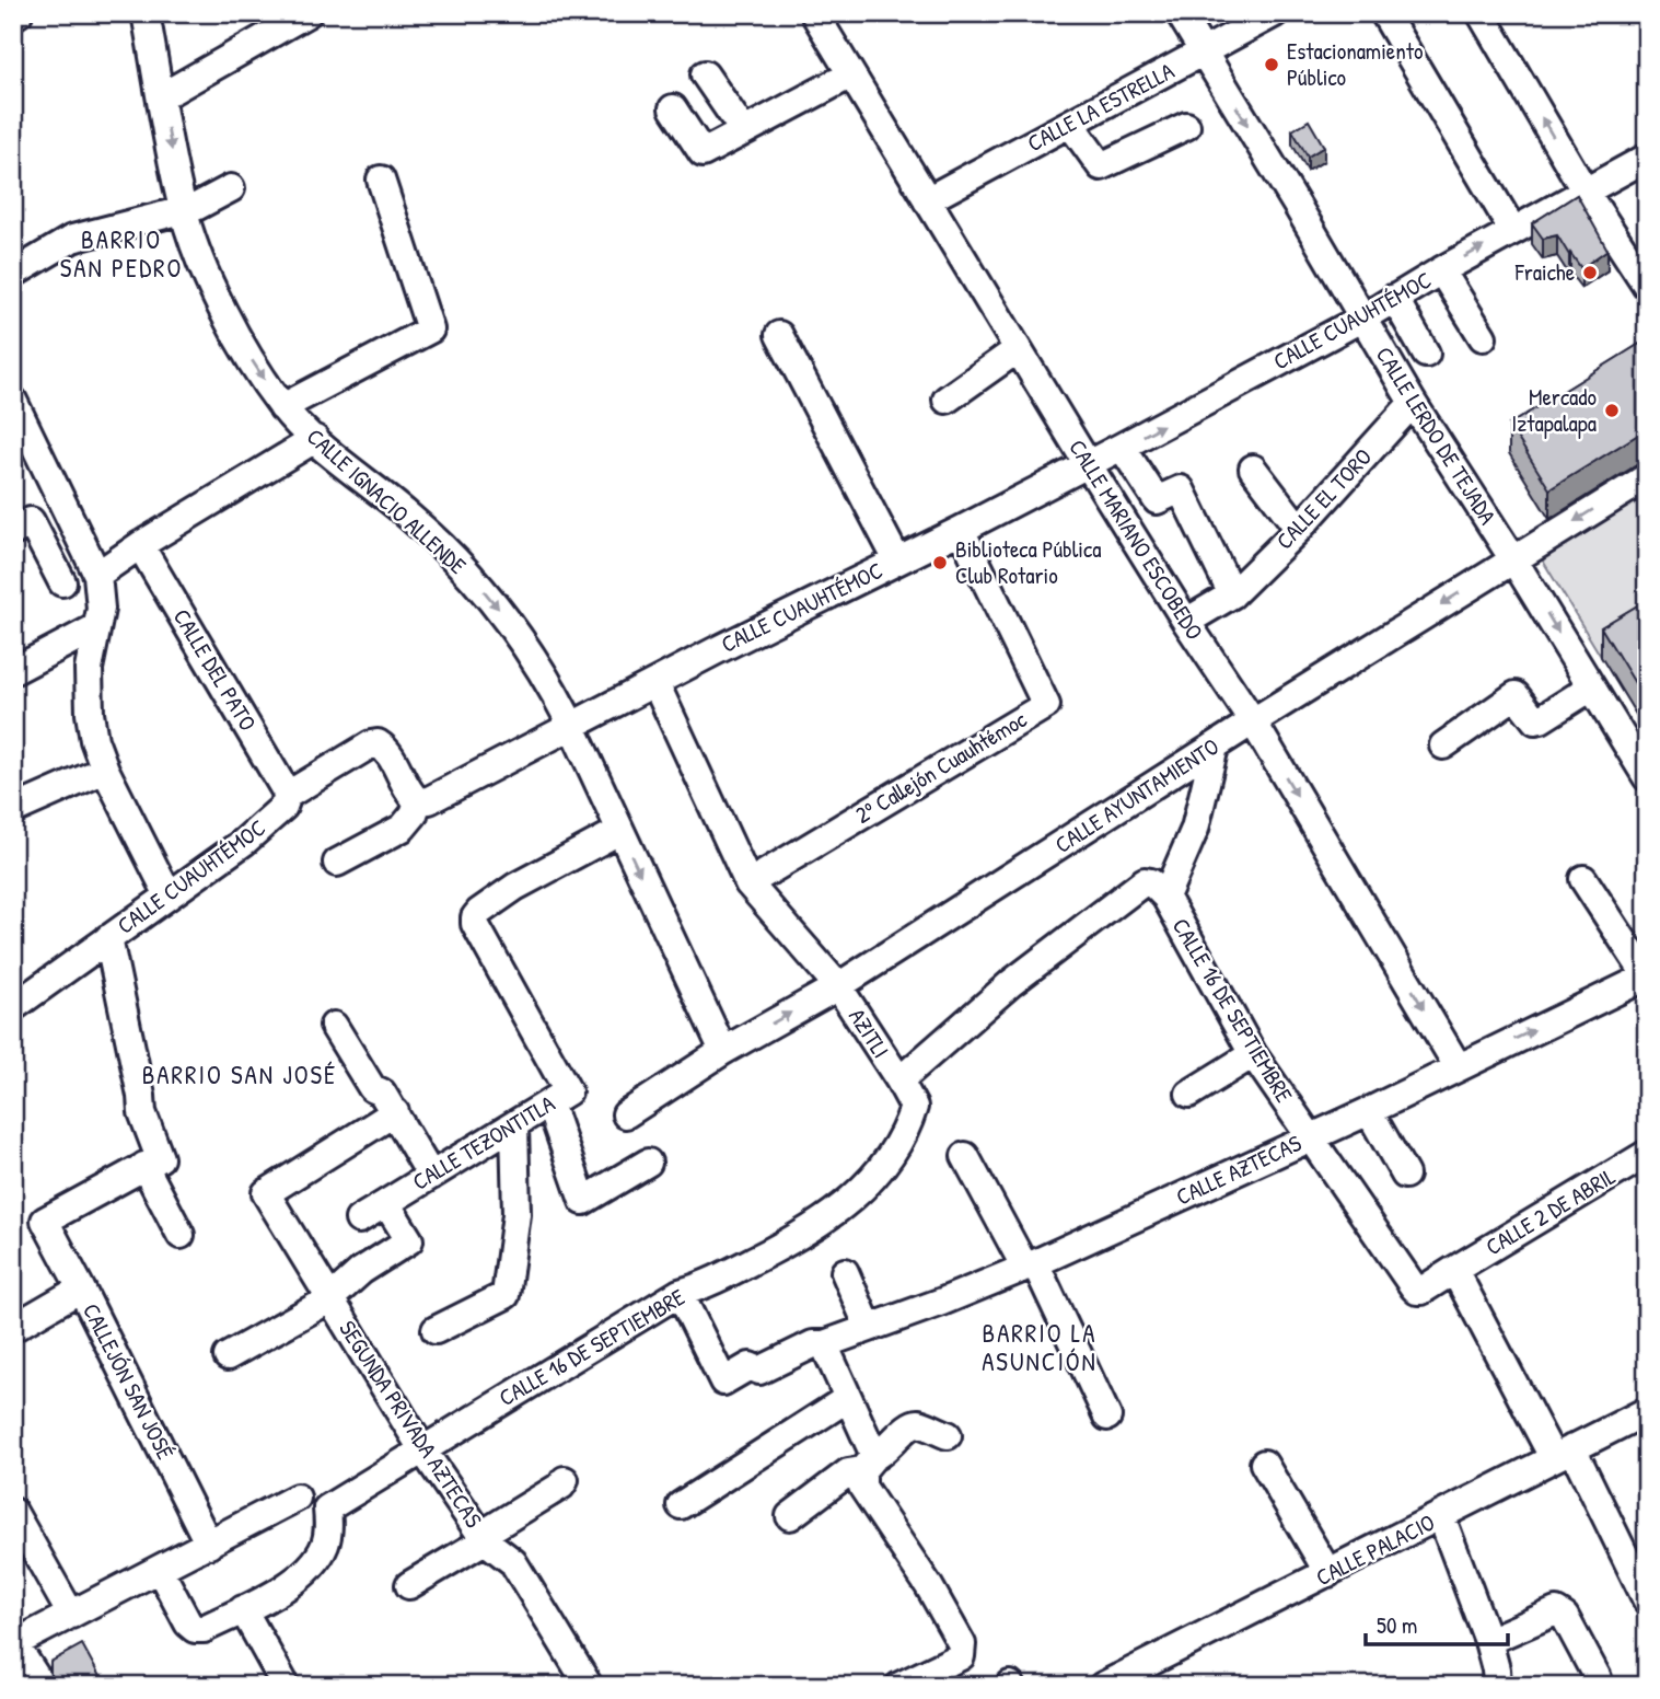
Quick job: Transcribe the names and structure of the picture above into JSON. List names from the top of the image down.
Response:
{
  "streets": {
    "street": [
      "CALLE LA ESTRELLA",
      "CALLE CUAUHTÉMOC",
      "CALLE LERDO DE TEJADA",
      "CALLE EL TORO",
      "CALLE IGNACIO ALLENDE",
      "CALLE MARIANO ESCOBEDO",
      "CALLE DEL PATO",
      "2º Callejón Cuauhtémoc",
      "CALLE AYUNTAMIENTO",
      "CALLE 16 DE SEPTIEMBRE",
      "AZITLI",
      "CALLE TEZONTITLA",
      "CALLE AZTECAS",
      "CALLE 2 DE ABRIL",
      "CALLEJÓN SAN JOSÉ",
      "SEGUNDA PRIVADA AZTECAS",
      "CALLE PALACIO"
    ]
  },
  "crossings": [
    ["CALLE LA ESTRELLA", "CALLE LERDO DE TEJADA"],
    ["CALLE LA ESTRELLA", "CALLE MARIANO ESCOBEDO"],
    ["CALLE CUAUHTÉMOC", "CALLE LERDO DE TEJADA"],
    ["CALLE CUAUHTÉMOC", "CALLE IGNACIO ALLENDE"],
    ["CALLE CUAUHTÉMOC", "CALLE MARIANO ESCOBEDO"],
    ["CALLE CUAUHTÉMOC", "CALLE DEL PATO"],
    ["CALLE CUAUHTÉMOC", "2º Callejón Cuauhtémoc"],
    ["CALLE CUAUHTÉMOC", "AZITLI"],
    ["CALLE LERDO DE TEJADA", "CALLE EL TORO"],
    ["CALLE LERDO DE TEJADA", "CALLE AYUNTAMIENTO"],
    ["CALLE EL TORO", "CALLE MARIANO ESCOBEDO"],
    ["CALLE IGNACIO ALLENDE", "CALLE AYUNTAMIENTO"],
    ["CALLE IGNACIO ALLENDE", "CALLE TEZONTITLA"],
    ["CALLE MARIANO ESCOBEDO", "CALLE AYUNTAMIENTO"],
    ["CALLE MARIANO ESCOBEDO", "CALLE AZTECAS"],
    ["2º Callejón Cuauhtémoc", "AZITLI"],
    ["CALLE AYUNTAMIENTO", "CALLE 16 DE SEPTIEMBRE"],
    ["CALLE AYUNTAMIENTO", "AZITLI"],
    ["CALLE 16 DE SEPTIEMBRE", "AZITLI"],
    ["CALLE 16 DE SEPTIEMBRE", "CALLE AZTECAS"],
    ["CALLE 16 DE SEPTIEMBRE", "CALLE 2 DE ABRIL"],
    ["CALLE 16 DE SEPTIEMBRE", "SEGUNDA PRIVADA AZTECAS"],
    ["CALLE TEZONTITLA", "SEGUNDA PRIVADA AZTECAS"]
  ],
  "one_way": ["CALLE IGNACIO ALLENDE"],
  "districts": ["BARRIO SAN PEDRO", "BARRIO SAN JOSÉ", "BARRIO LA ASUNCIÓN"],
  "places": [
    "Estacionamiento Público",
    "Fraiche",
    "Mercado Iztapalapa",
    "Biblioteca Pública Club Rotario"
  ],
  "scale_bar": "50 m"
}
